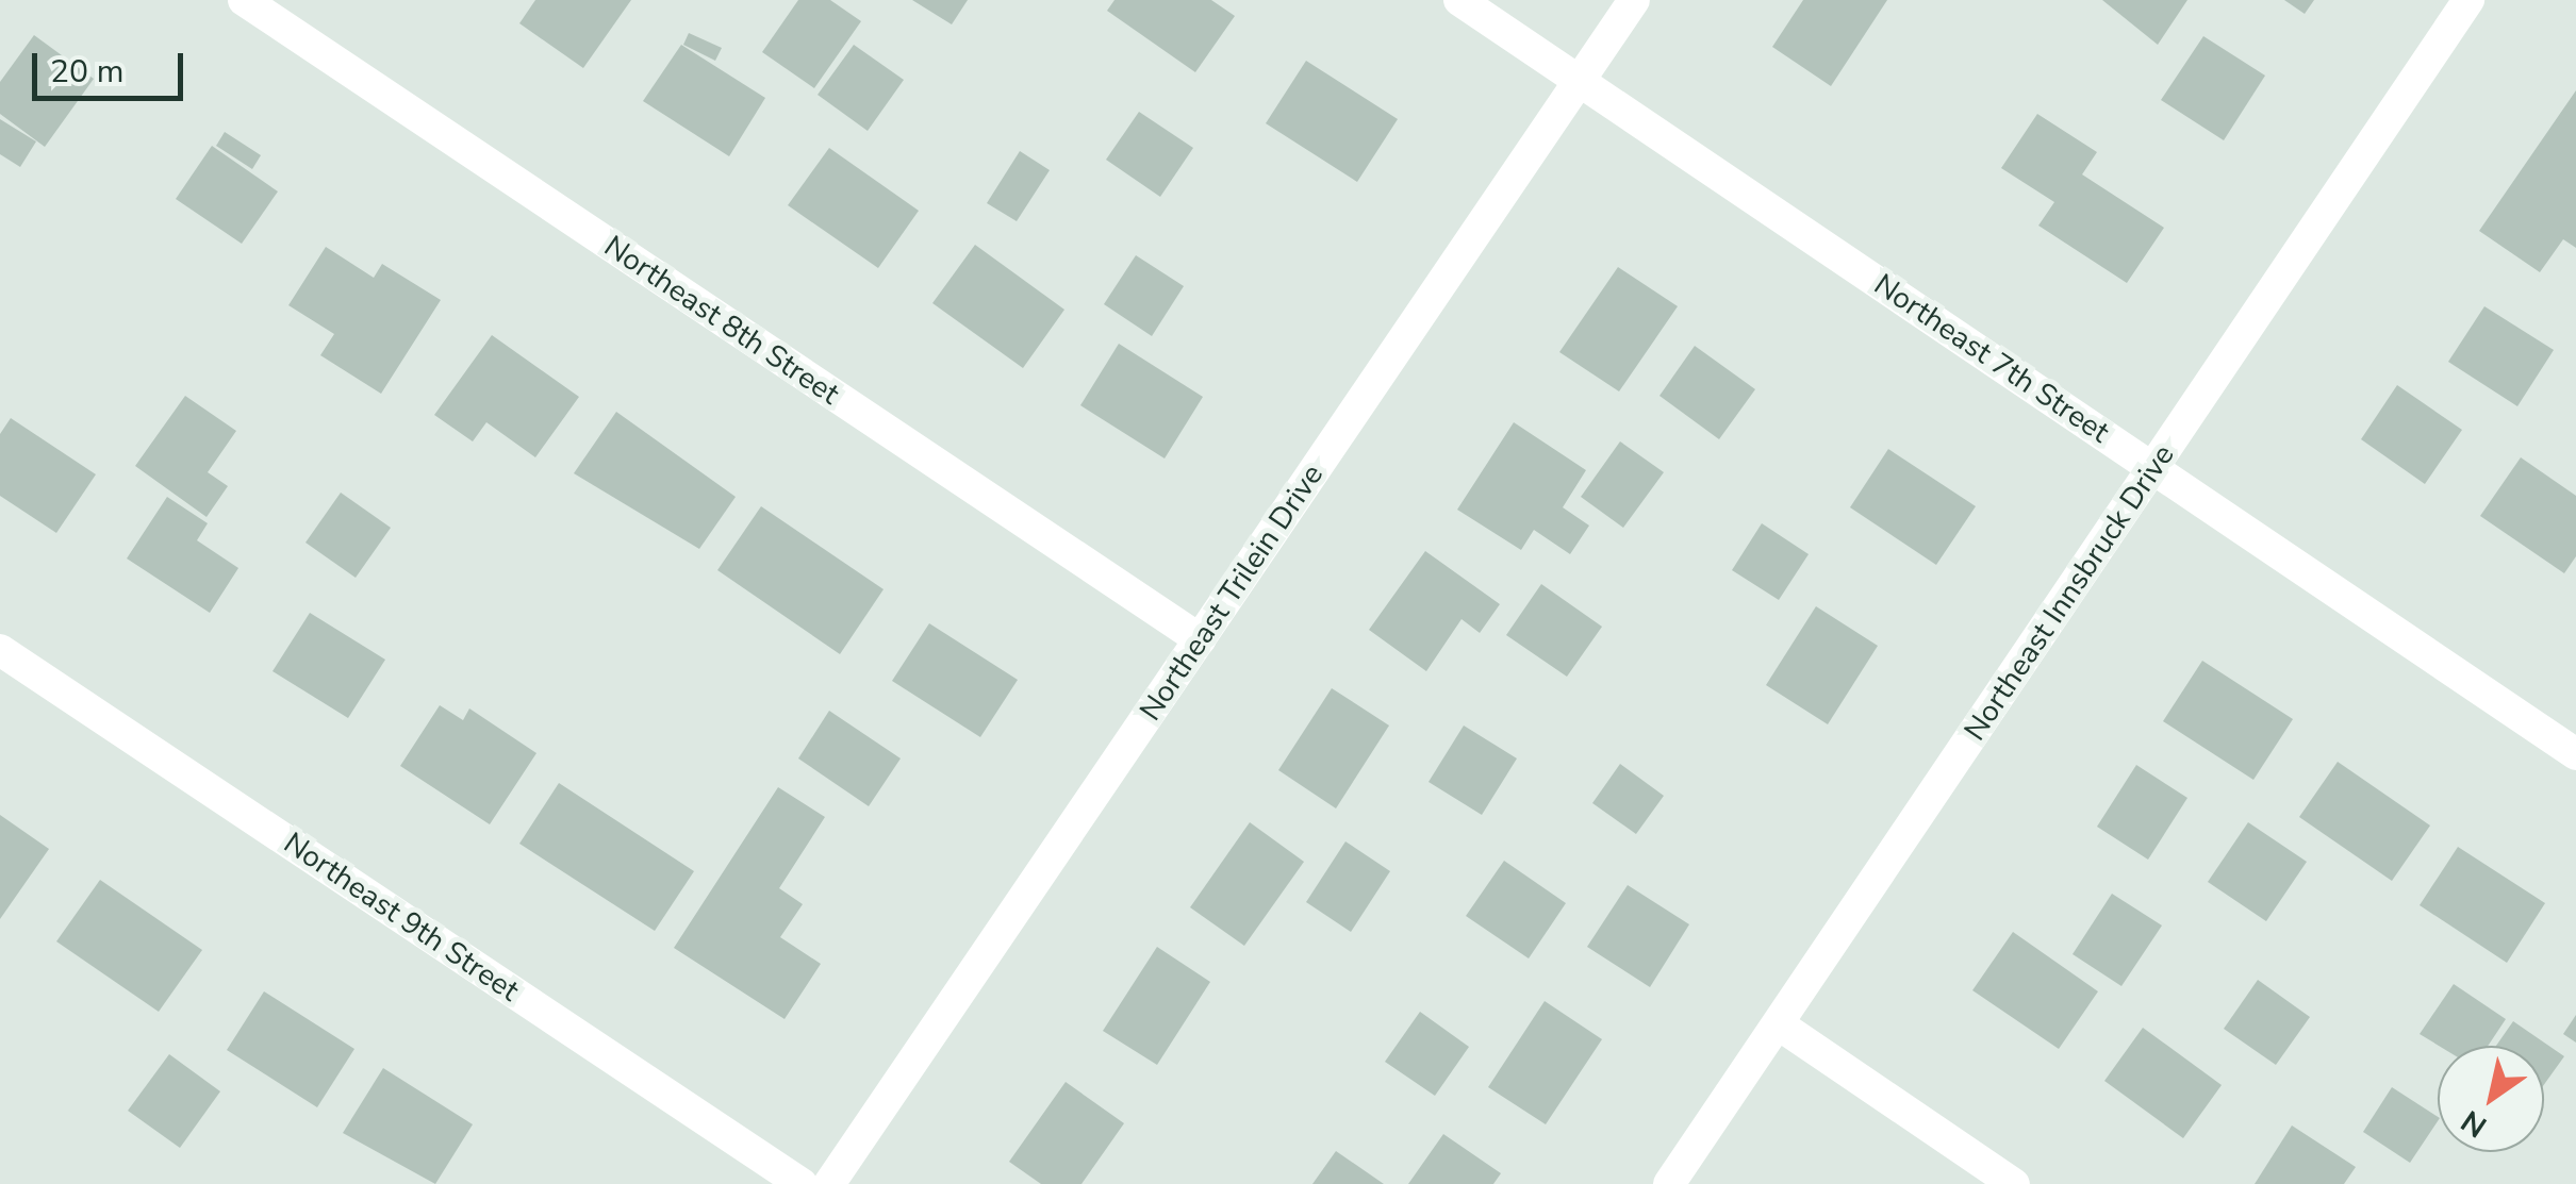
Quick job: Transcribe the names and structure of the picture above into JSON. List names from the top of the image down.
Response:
{
  "streets": {
    "street": [
      "Northeast 8th Street",
      "Northeast 7th Street",
      "Northeast Trilein Drive",
      "Northeast Innsbruck Drive",
      "Northeast 9th Street"
    ]
  },
  "crossings": [
    ["Northeast 8th Street", "Northeast Trilein Drive"],
    ["Northeast 7th Street", "Northeast Trilein Drive"],
    ["Northeast 7th Street", "Northeast Innsbruck Drive"]
  ],
  "scale_bar": "20 m",
  "north": "bottom left"
}
